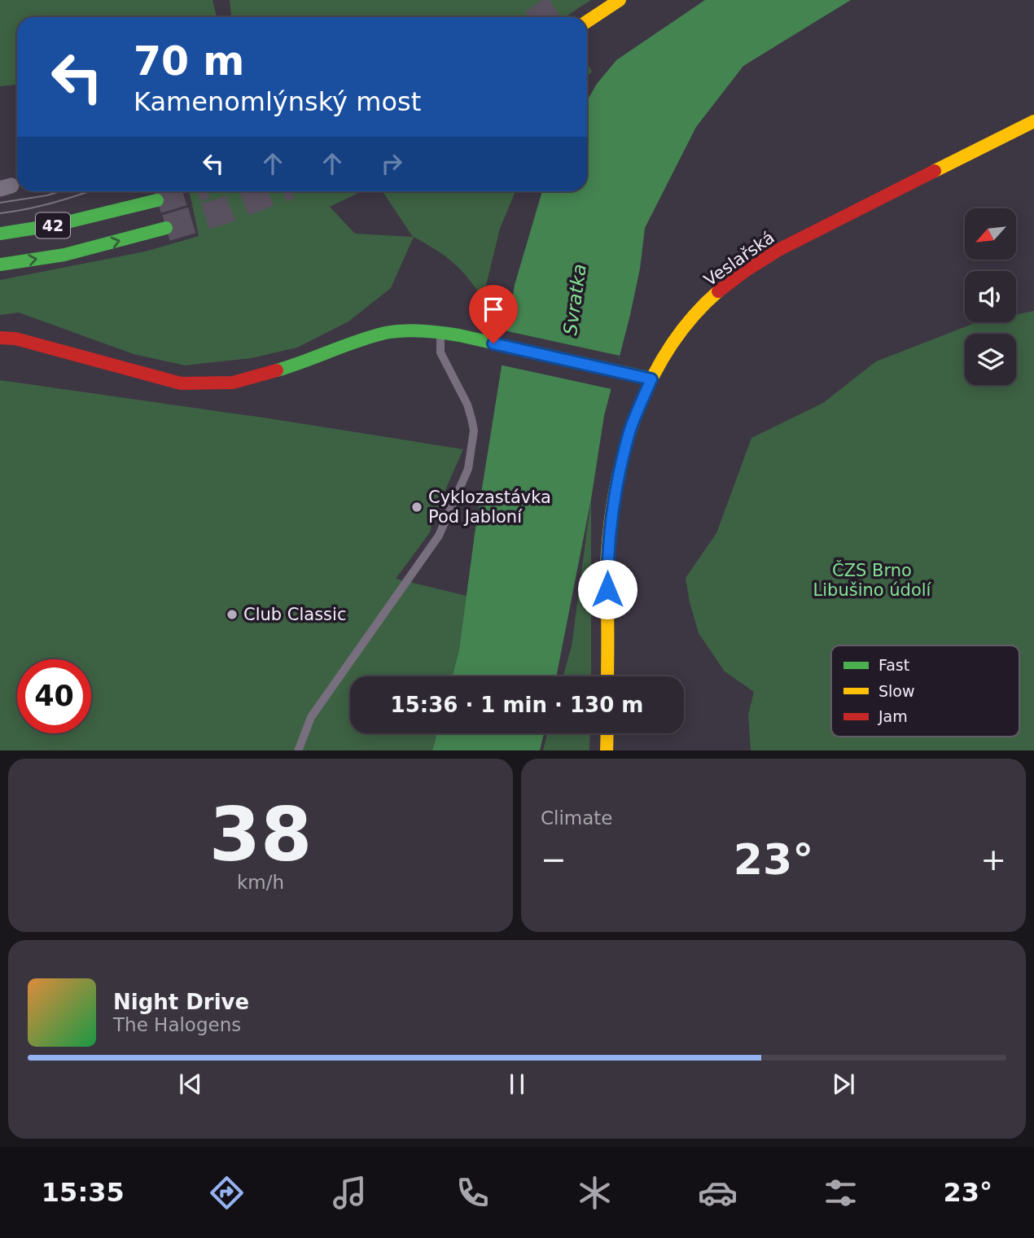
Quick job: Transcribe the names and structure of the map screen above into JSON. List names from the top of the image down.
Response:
{
  "streets": {
    "main road": ["42", "Veslařská"]
  },
  "water": ["Svratka"],
  "parks": ["ČZS Brno Libušino údolí"],
  "places": ["Cyklozastávka Pod Jabloní", "Club Classic"],
  "legend": ["Fast", "Slow", "Jam"],
  "north": "bottom left",
  "page": {
    "turn": ["70 m", "Kamenomlýnský most"],
    "limit": "40",
    "trip": "15:36 · 1 min · 130 m",
    "tile": [
      ["38", "km/h"],
      "Climate"
    ],
    "heat": ["−", "23°", "+"],
    "song": ["Night Drive", "The Halogens"],
    "tabs": ["15:35", "23°"]
  }
}
